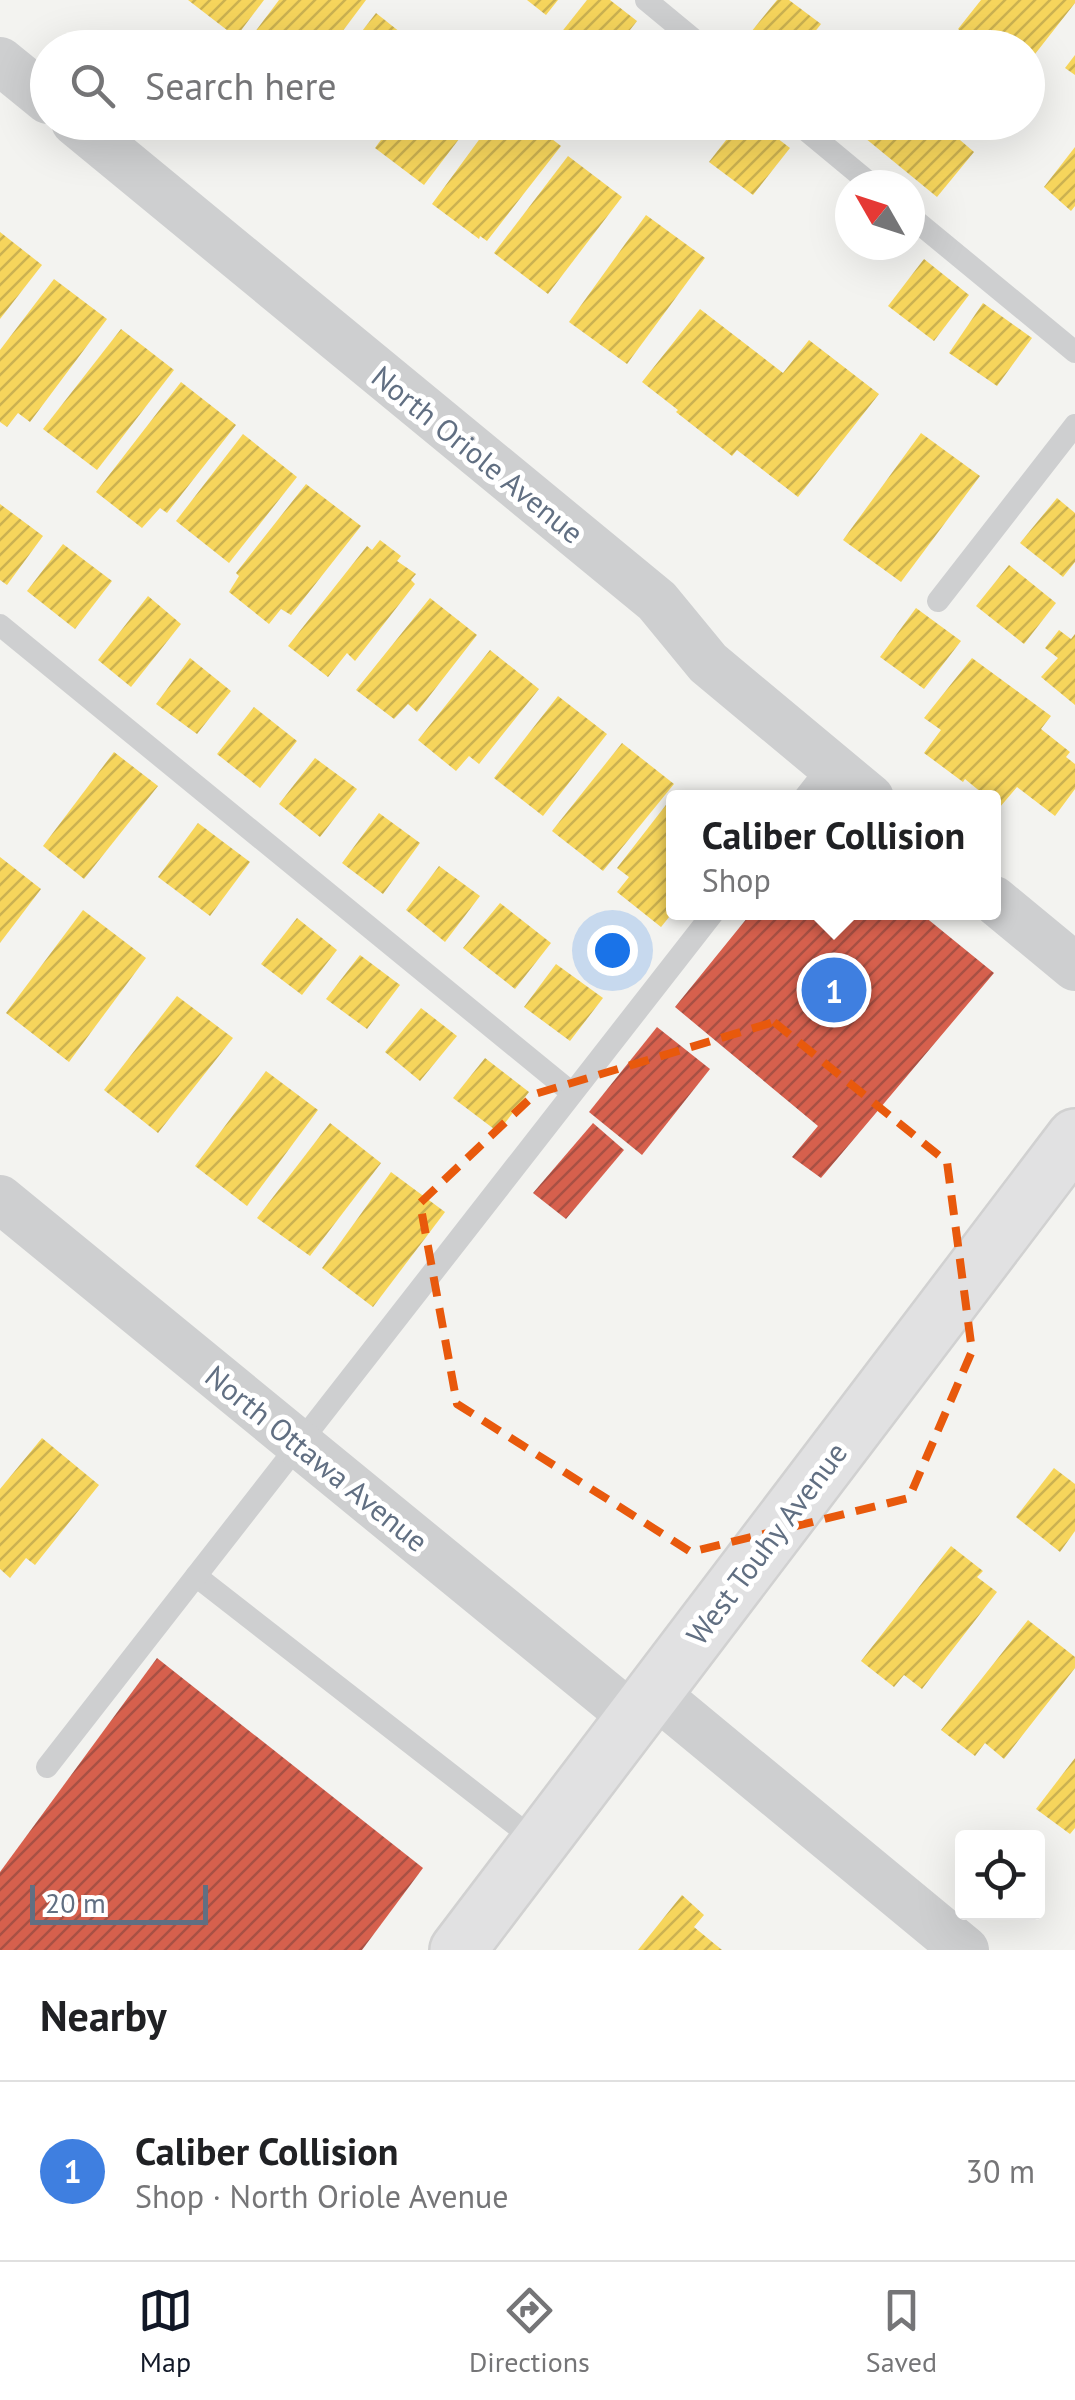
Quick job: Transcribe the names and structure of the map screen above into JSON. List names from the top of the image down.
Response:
{
  "streets": {
    "main road": ["West Touhy Avenue"],
    "street": ["North Oriole Avenue", "North Ottawa Avenue"]
  },
  "crossings": [
    ["North Ottawa Avenue", "West Touhy Avenue"]
  ],
  "scale_bar": "20 m",
  "north": "top left",
  "page": {
    "search": "Search here",
    "popup": ["Caliber Collision", "Shop"],
    "pins": "1",
    "scale": "20 m",
    "heading": "Nearby",
    "list": [
      {
        "mark": "1",
        "name": "Caliber Collision",
        "note": "Shop · North Oriole Avenue",
        "value": "30 m"
      }
    ],
    "nav": ["Map", "Directions", "Saved"]
  }
}
